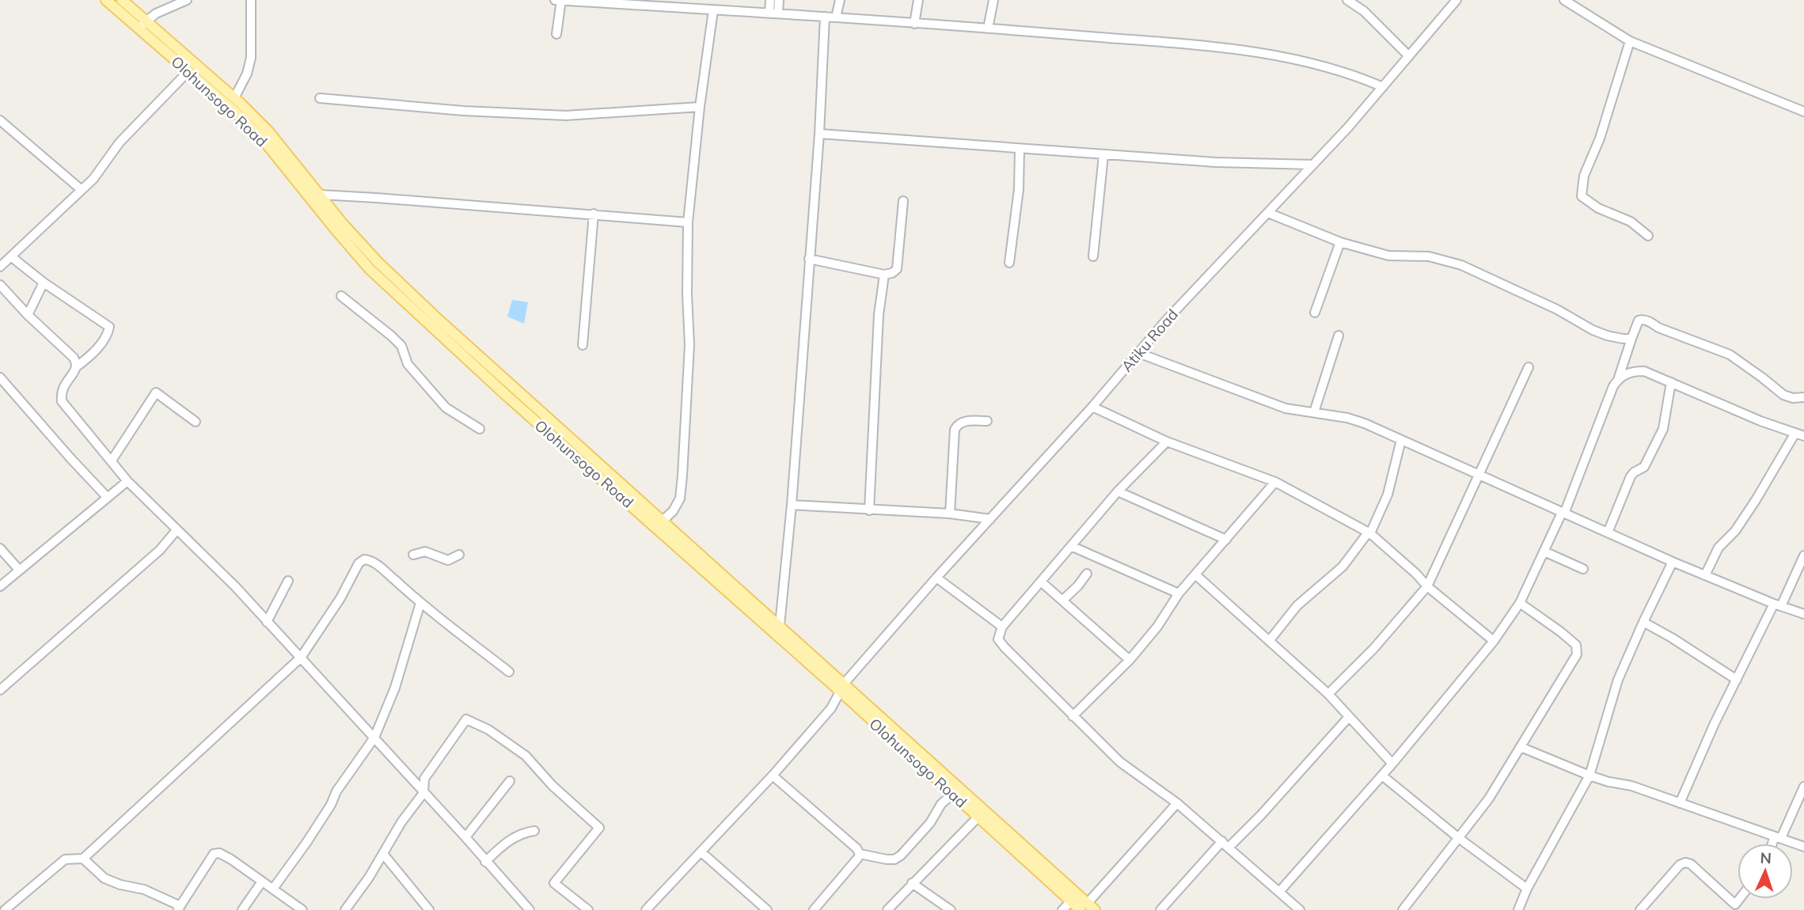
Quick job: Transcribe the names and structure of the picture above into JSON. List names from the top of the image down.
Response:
{
  "streets": {
    "main road": ["Olohunsogo Road"],
    "street": ["Atiku Road"]
  },
  "crossings": [
    ["Olohunsogo Road", "Atiku Road"]
  ],
  "north": "top"
}
